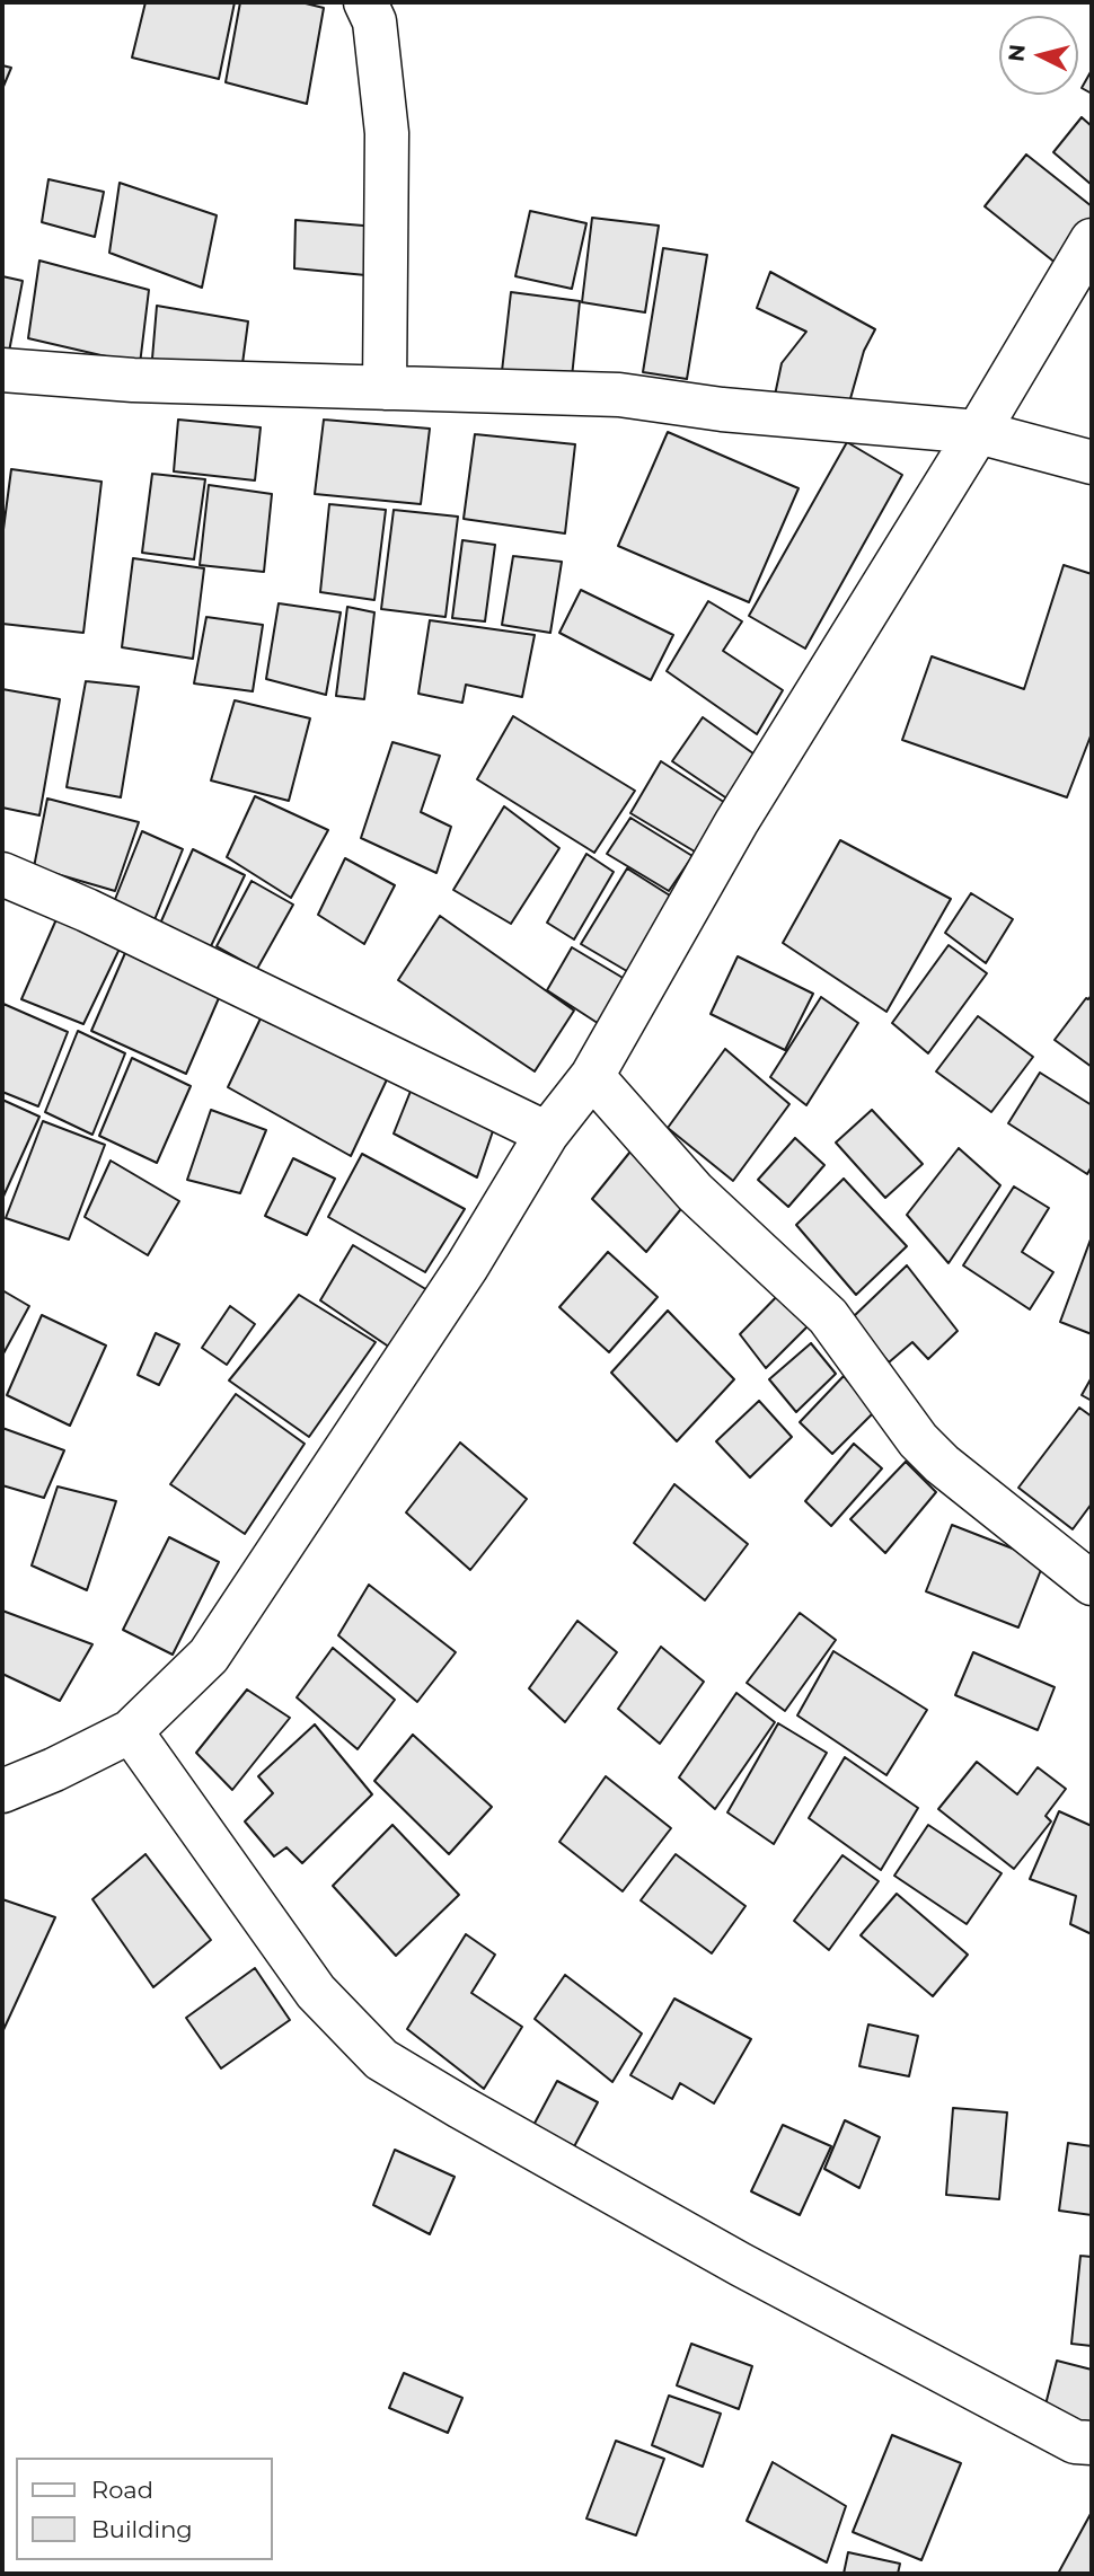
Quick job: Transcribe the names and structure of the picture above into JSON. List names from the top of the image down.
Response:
{
  "legend": ["Road", "Building"],
  "north": "left"
}
